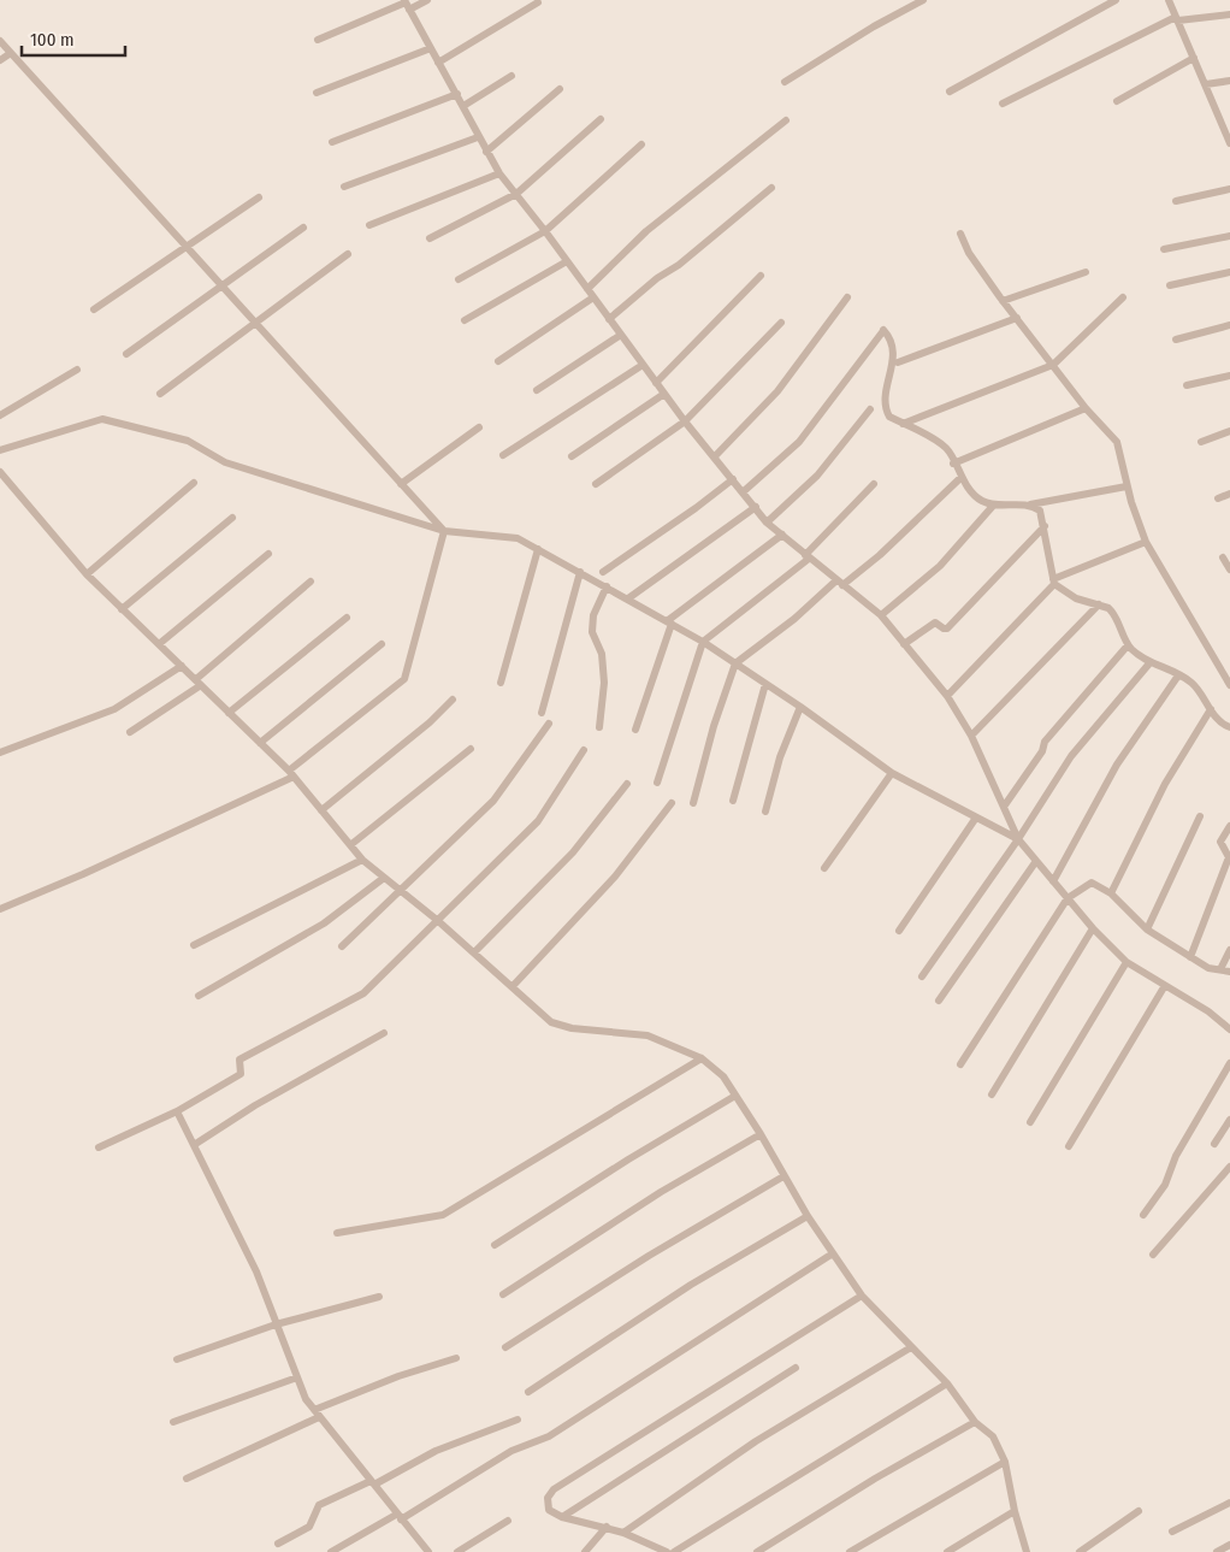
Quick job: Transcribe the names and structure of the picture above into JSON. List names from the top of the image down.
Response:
{
  "scale_bar": "100 m"
}
